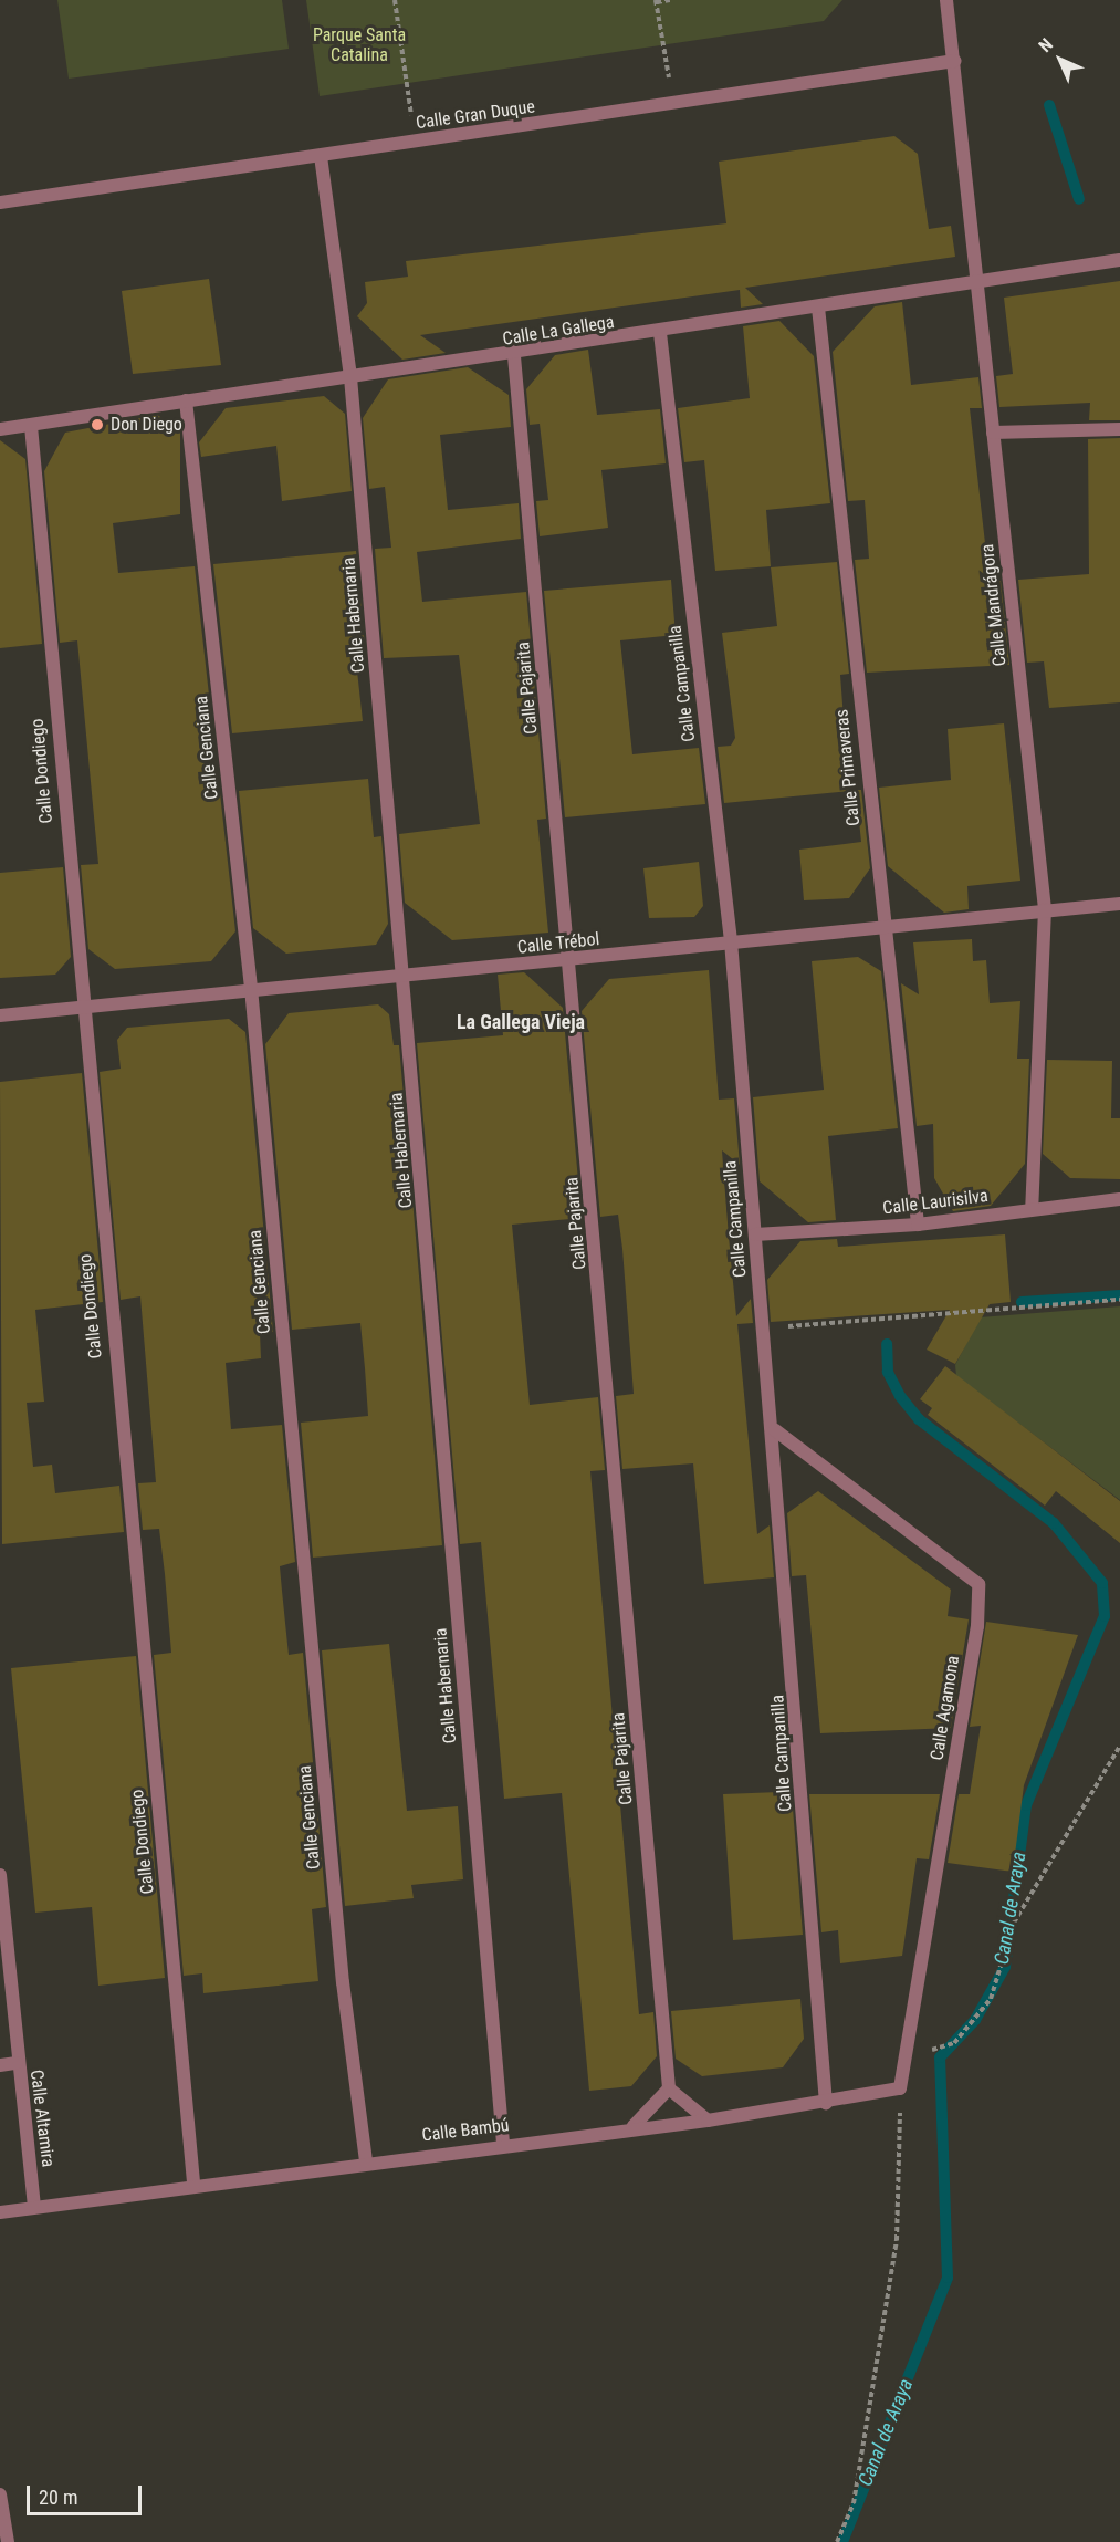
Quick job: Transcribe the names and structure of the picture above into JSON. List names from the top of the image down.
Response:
{
  "streets": {
    "street": [
      "Calle Gran Duque",
      "Calle La Gallega",
      "Calle Mandrágora",
      "Calle Habernaria",
      "Calle Campanilla",
      "Calle Pajarita",
      "Calle Genciana",
      "Calle Primaveras",
      "Calle Dondiego",
      "Calle Trébol",
      "Calle Laurisilva",
      "Calle Agamona",
      "Calle Altamira",
      "Calle Bambú"
    ]
  },
  "crossings": [
    ["Calle Gran Duque", "Calle Mandrágora"],
    ["Calle Gran Duque", "Calle Habernaria"],
    ["Calle La Gallega", "Calle Mandrágora"],
    ["Calle La Gallega", "Calle Habernaria"],
    ["Calle La Gallega", "Calle Campanilla"],
    ["Calle La Gallega", "Calle Pajarita"],
    ["Calle La Gallega", "Calle Genciana"],
    ["Calle La Gallega", "Calle Primaveras"],
    ["Calle La Gallega", "Calle Dondiego"],
    ["Calle Mandrágora", "Calle Trébol"],
    ["Calle Mandrágora", "Calle Laurisilva"],
    ["Calle Habernaria", "Calle Trébol"],
    ["Calle Habernaria", "Calle Bambú"],
    ["Calle Campanilla", "Calle Trébol"],
    ["Calle Campanilla", "Calle Laurisilva"],
    ["Calle Campanilla", "Calle Agamona"],
    ["Calle Campanilla", "Calle Bambú"],
    ["Calle Pajarita", "Calle Trébol"],
    ["Calle Genciana", "Calle Trébol"],
    ["Calle Genciana", "Calle Bambú"],
    ["Calle Primaveras", "Calle Trébol"],
    ["Calle Primaveras", "Calle Laurisilva"],
    ["Calle Dondiego", "Calle Trébol"],
    ["Calle Dondiego", "Calle Bambú"],
    ["Calle Agamona", "Calle Bambú"],
    ["Calle Altamira", "Calle Bambú"]
  ],
  "districts": ["La Gallega Vieja"],
  "water": ["Canal de Araya"],
  "parks": ["Parque Santa Catalina"],
  "places": ["Don Diego"],
  "scale_bar": "20 m",
  "north": "top left"
}
